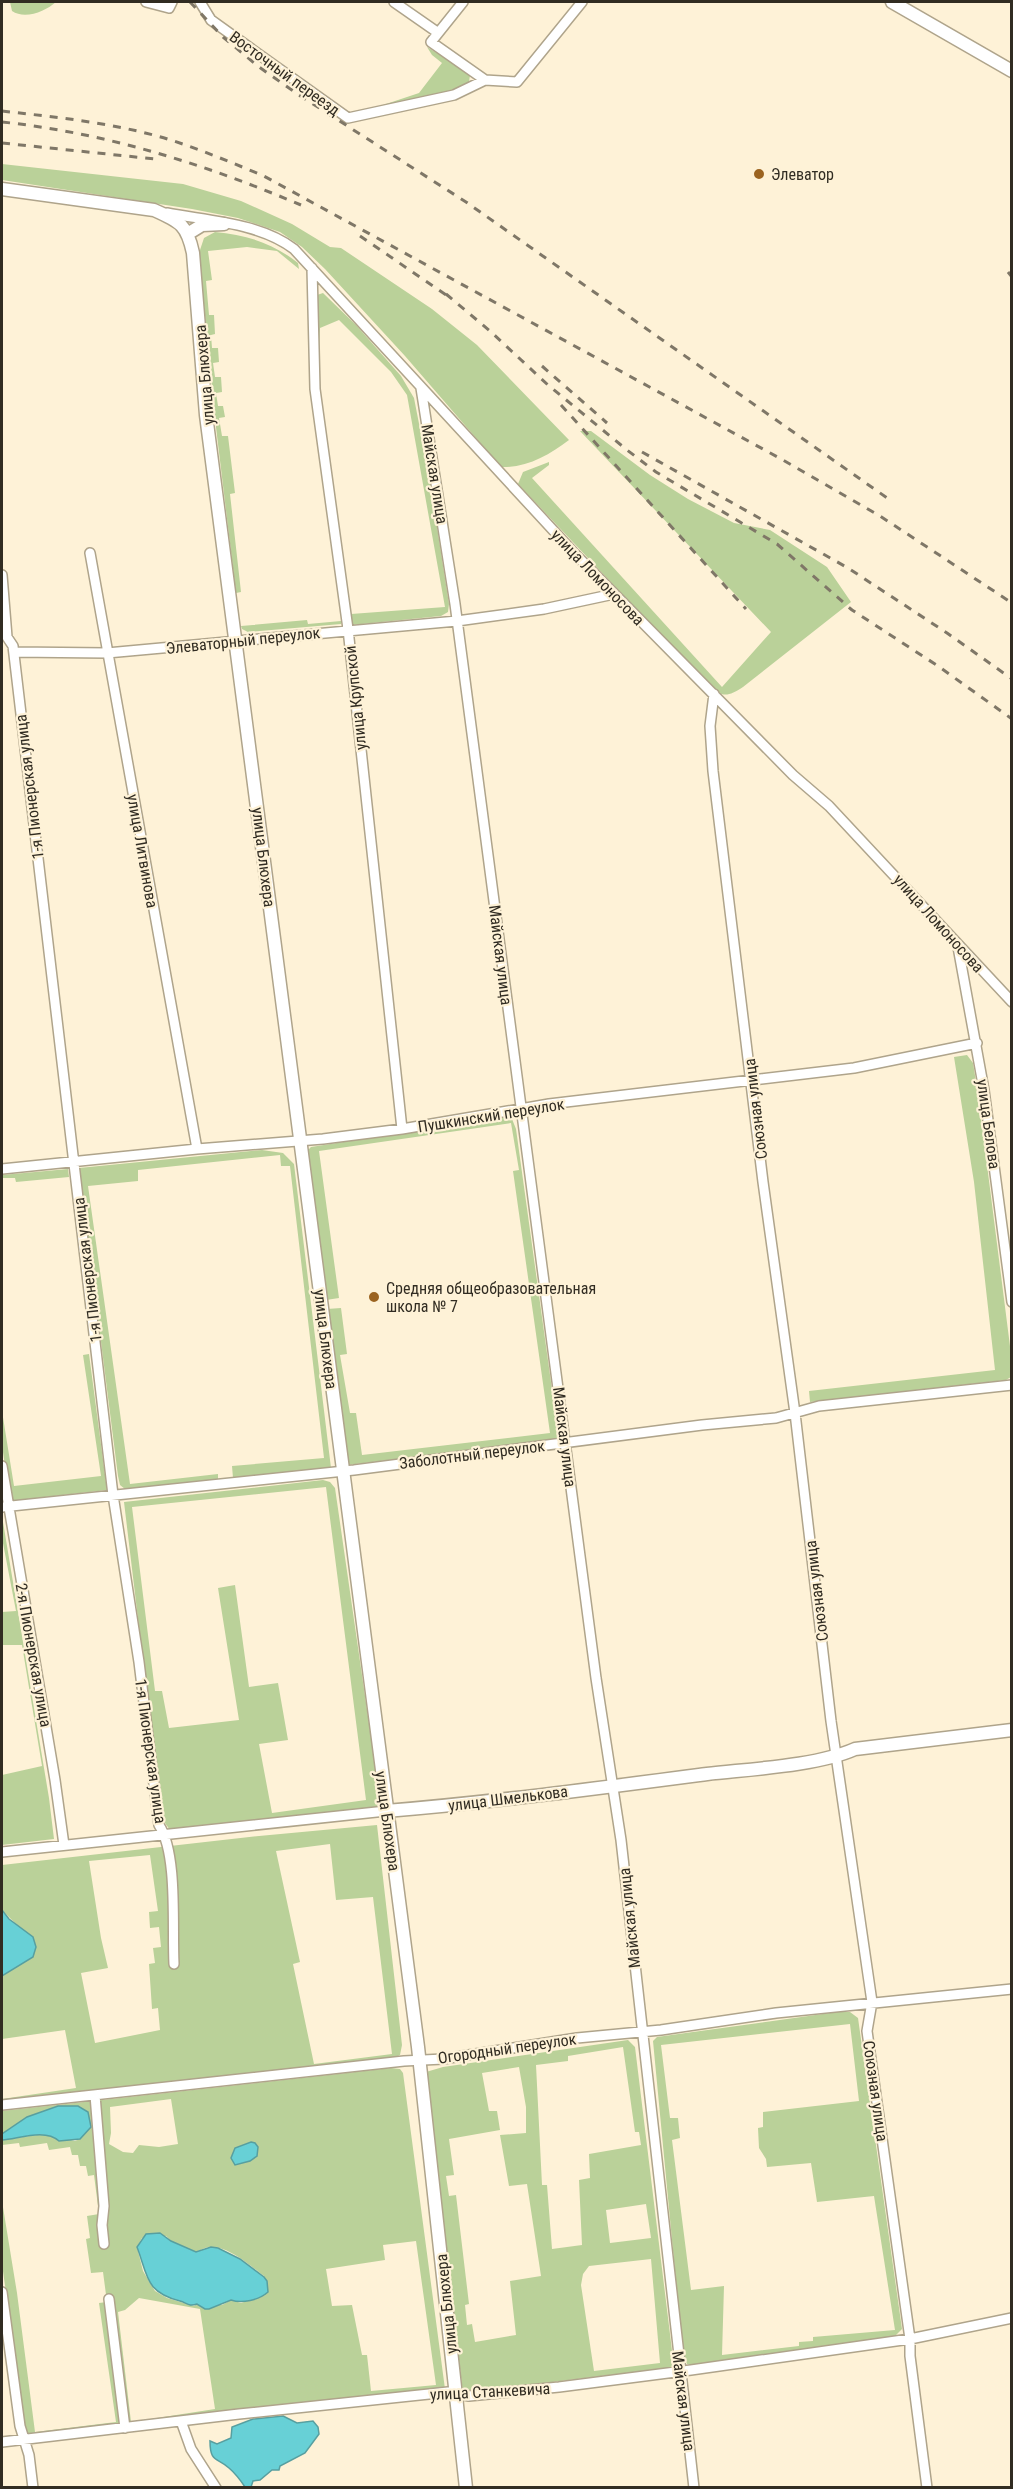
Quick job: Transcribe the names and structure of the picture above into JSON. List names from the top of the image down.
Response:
{
  "streets": {
    "street": [
      "Восточный переезд",
      "улица Блюхера",
      "Майская улица",
      "улица Ломоносова",
      "Элеваторный переулок",
      "улица Крупской",
      "1-я Пионерская улица",
      "улица Литвинова",
      "Союзная улица",
      "Пушкинский переулок",
      "улица Белова",
      "Заболотный переулок",
      "2-я Пионерская улица",
      "улица Шмелькова",
      "Огородный переулок",
      "улица Станкевича"
    ]
  },
  "crossings": [
    ["улица Блюхера", "Элеваторный переулок"],
    ["улица Блюхера", "Пушкинский переулок"],
    ["улица Блюхера", "Заболотный переулок"],
    ["улица Блюхера", "улица Шмелькова"],
    ["улица Блюхера", "Огородный переулок"],
    ["улица Блюхера", "улица Станкевича"],
    ["Майская улица", "улица Ломоносова"],
    ["Майская улица", "Элеваторный переулок"],
    ["Майская улица", "Пушкинский переулок"],
    ["Майская улица", "Заболотный переулок"],
    ["Майская улица", "улица Шмелькова"],
    ["Майская улица", "Огородный переулок"],
    ["Майская улица", "улица Станкевича"],
    ["улица Ломоносова", "Элеваторный переулок"],
    ["улица Ломоносова", "улица Крупской"],
    ["улица Ломоносова", "Союзная улица"],
    ["улица Ломоносова", "улица Белова"],
    ["Элеваторный переулок", "улица Крупской"],
    ["Элеваторный переулок", "1-я Пионерская улица"],
    ["Элеваторный переулок", "улица Литвинова"],
    ["улица Крупской", "Пушкинский переулок"],
    ["1-я Пионерская улица", "Пушкинский переулок"],
    ["1-я Пионерская улица", "Заболотный переулок"],
    ["1-я Пионерская улица", "улица Шмелькова"],
    ["улица Литвинова", "Пушкинский переулок"],
    ["Союзная улица", "Пушкинский переулок"],
    ["Союзная улица", "Заболотный переулок"],
    ["Союзная улица", "улица Шмелькова"],
    ["Союзная улица", "Огородный переулок"],
    ["Союзная улица", "улица Станкевича"],
    ["Пушкинский переулок", "улица Белова"],
    ["Заболотный переулок", "2-я Пионерская улица"],
    ["2-я Пионерская улица", "улица Шмелькова"]
  ],
  "places": ["Элеватор", "Средняя общеобразовательная школа № 7"]
}
